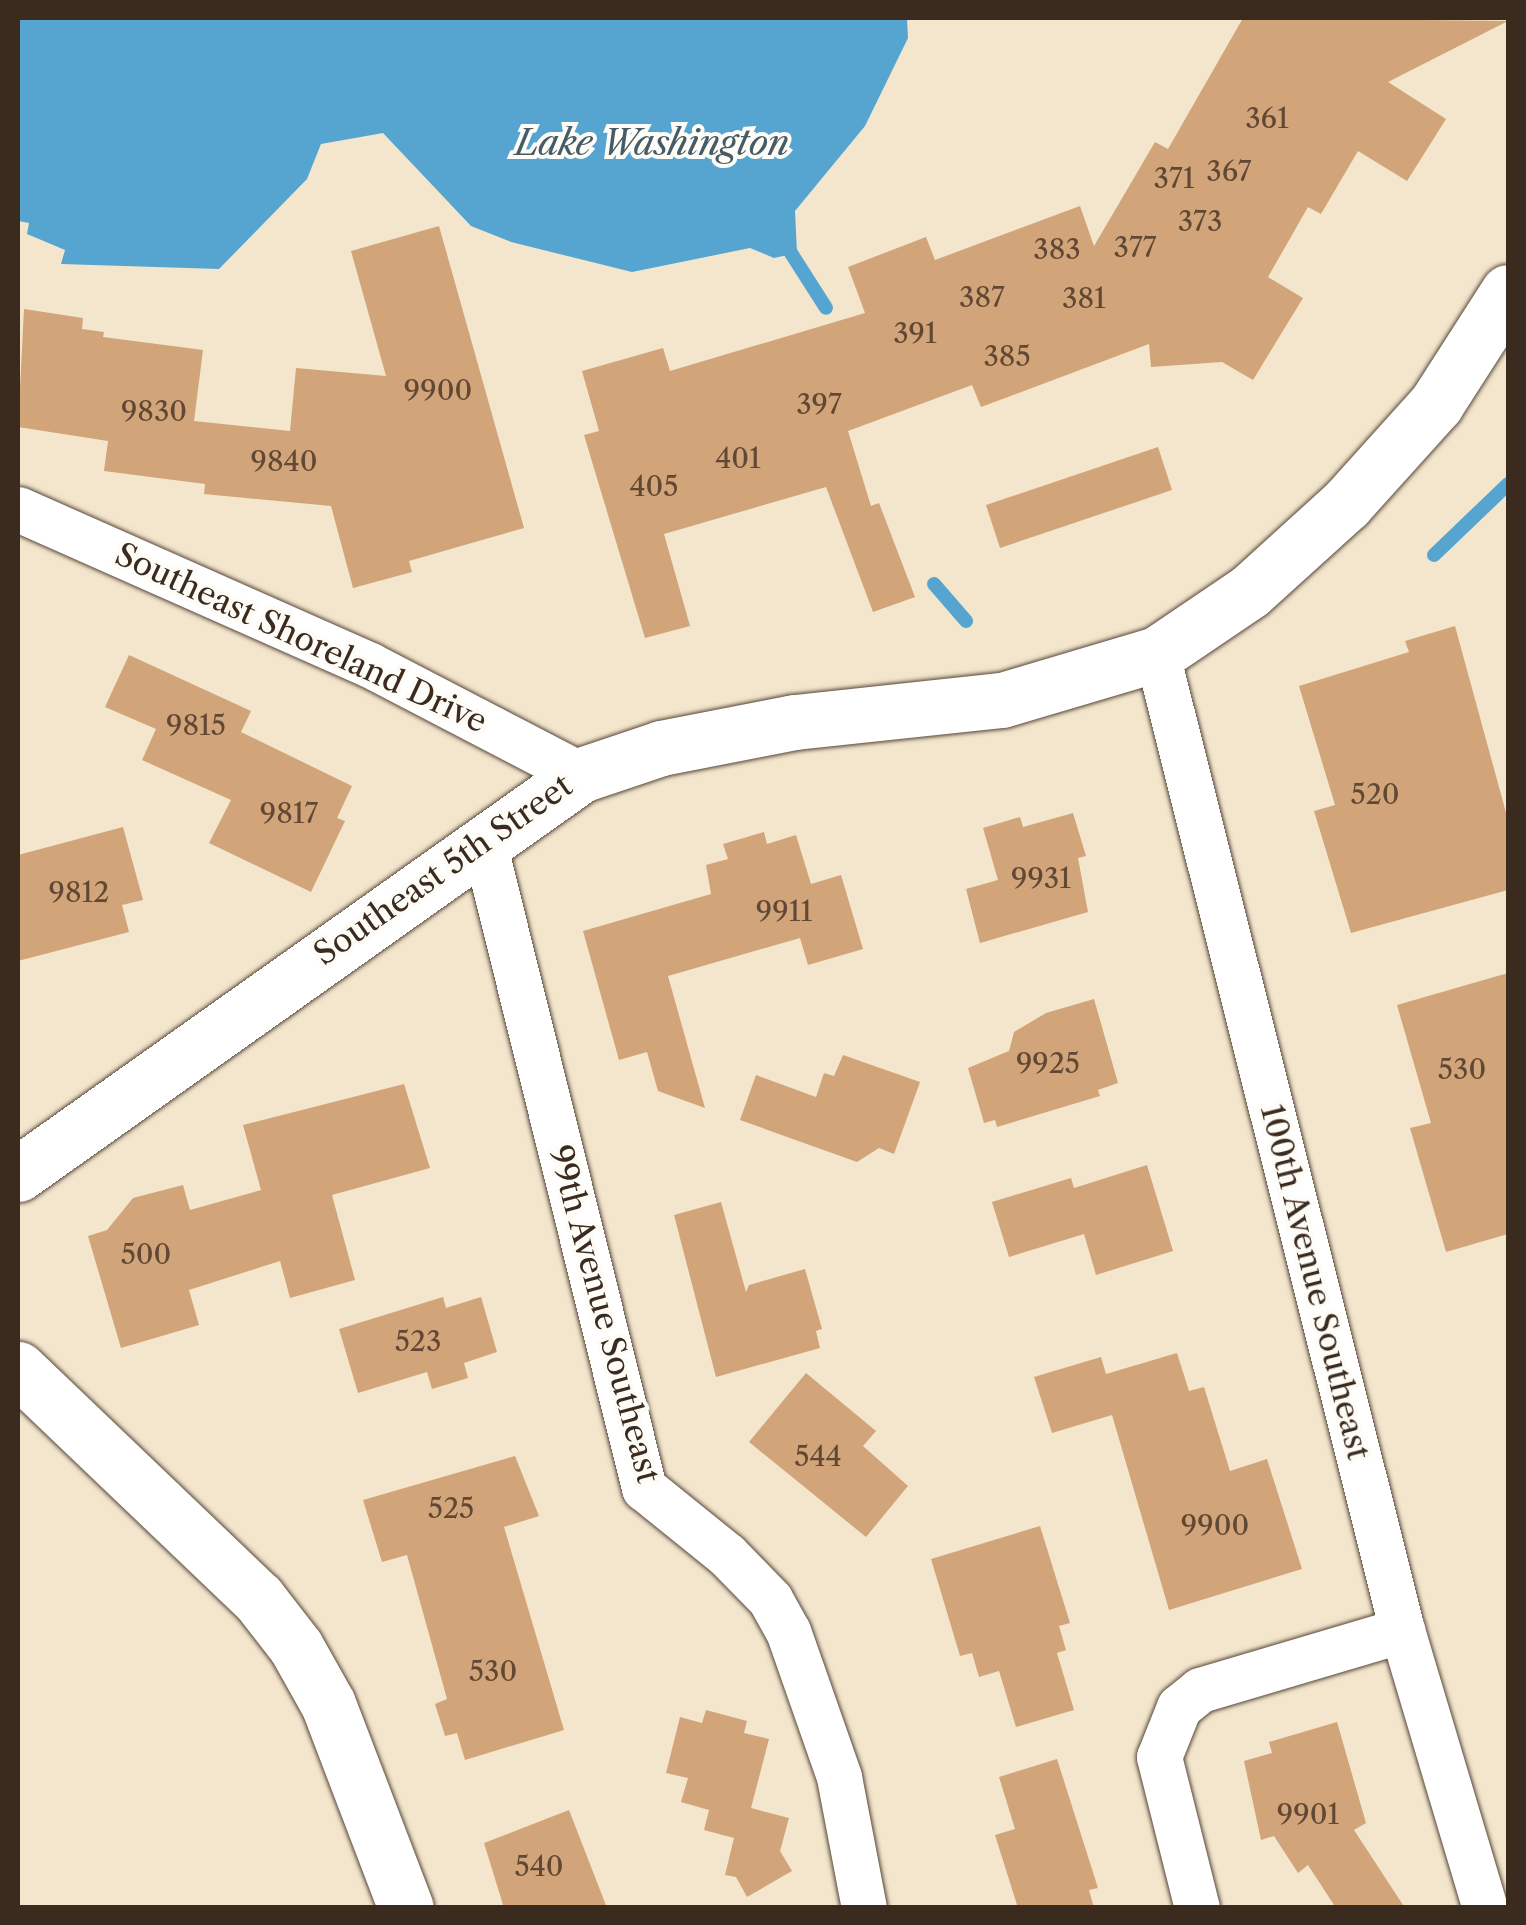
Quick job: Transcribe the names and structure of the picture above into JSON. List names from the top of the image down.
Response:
{
  "streets": {
    "street": [
      "Southeast Shoreland Drive",
      "Southeast 5th Street",
      "100th Avenue Southeast",
      "99th Avenue Southeast"
    ]
  },
  "crossings": [
    ["Southeast Shoreland Drive", "Southeast 5th Street"],
    ["Southeast 5th Street", "100th Avenue Southeast"],
    ["Southeast 5th Street", "99th Avenue Southeast"]
  ],
  "water": ["Lake Washington"],
  "house_numbers": [
    "361",
    "367",
    "371",
    "373",
    "377",
    "383",
    "387",
    "381",
    "391",
    "385",
    "9900",
    "397",
    "9830",
    "401",
    "9840",
    "405",
    "9815",
    "520",
    "9817",
    "9931",
    "9812",
    "9911",
    "9925",
    "530",
    "500",
    "523",
    "544",
    "525",
    "9900",
    "530",
    "9901",
    "540"
  ]
}
